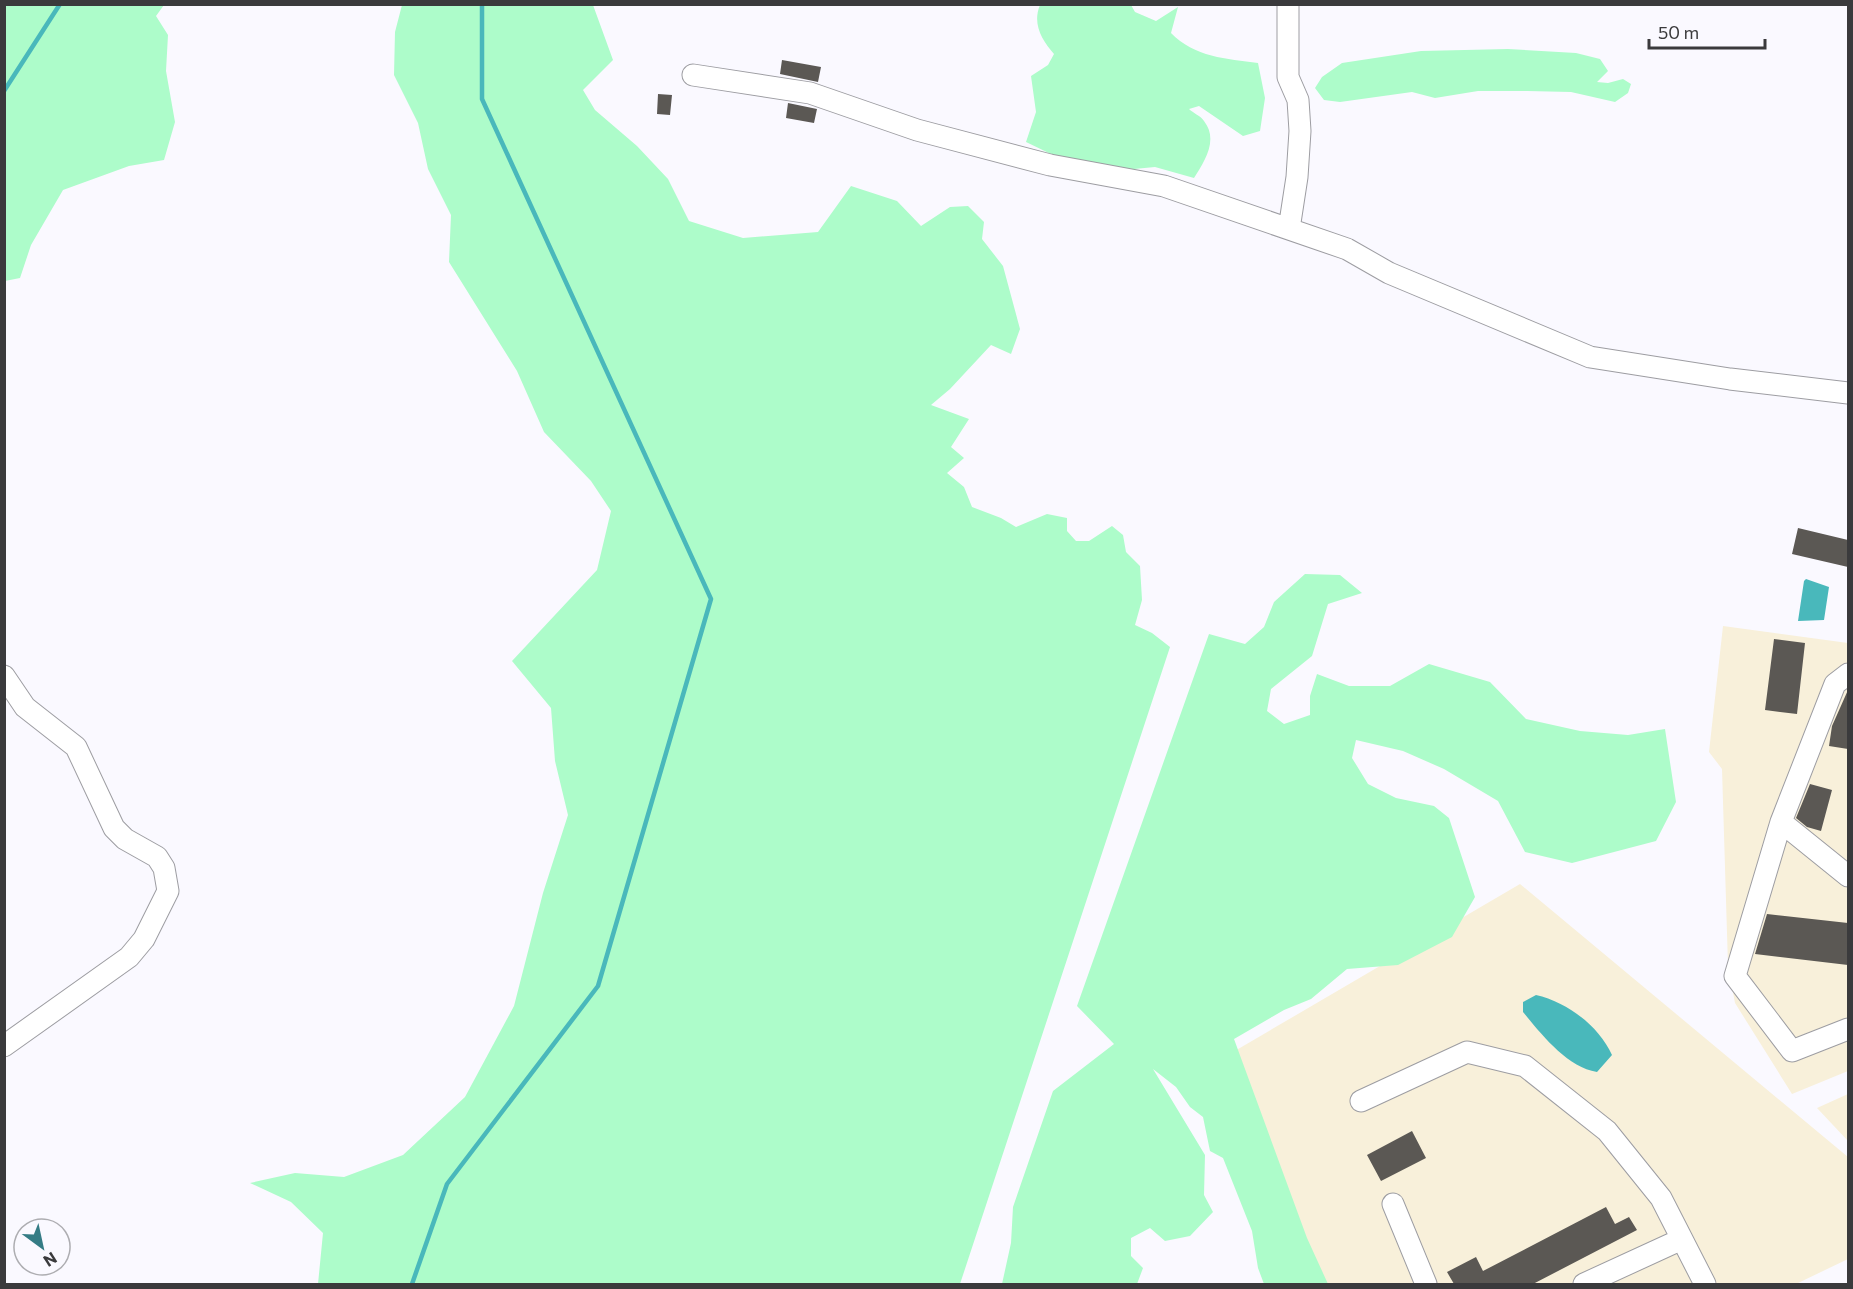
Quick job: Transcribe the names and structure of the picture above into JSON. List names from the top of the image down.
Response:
{
  "scale_bar": "50 m",
  "north": "bottom right"
}
